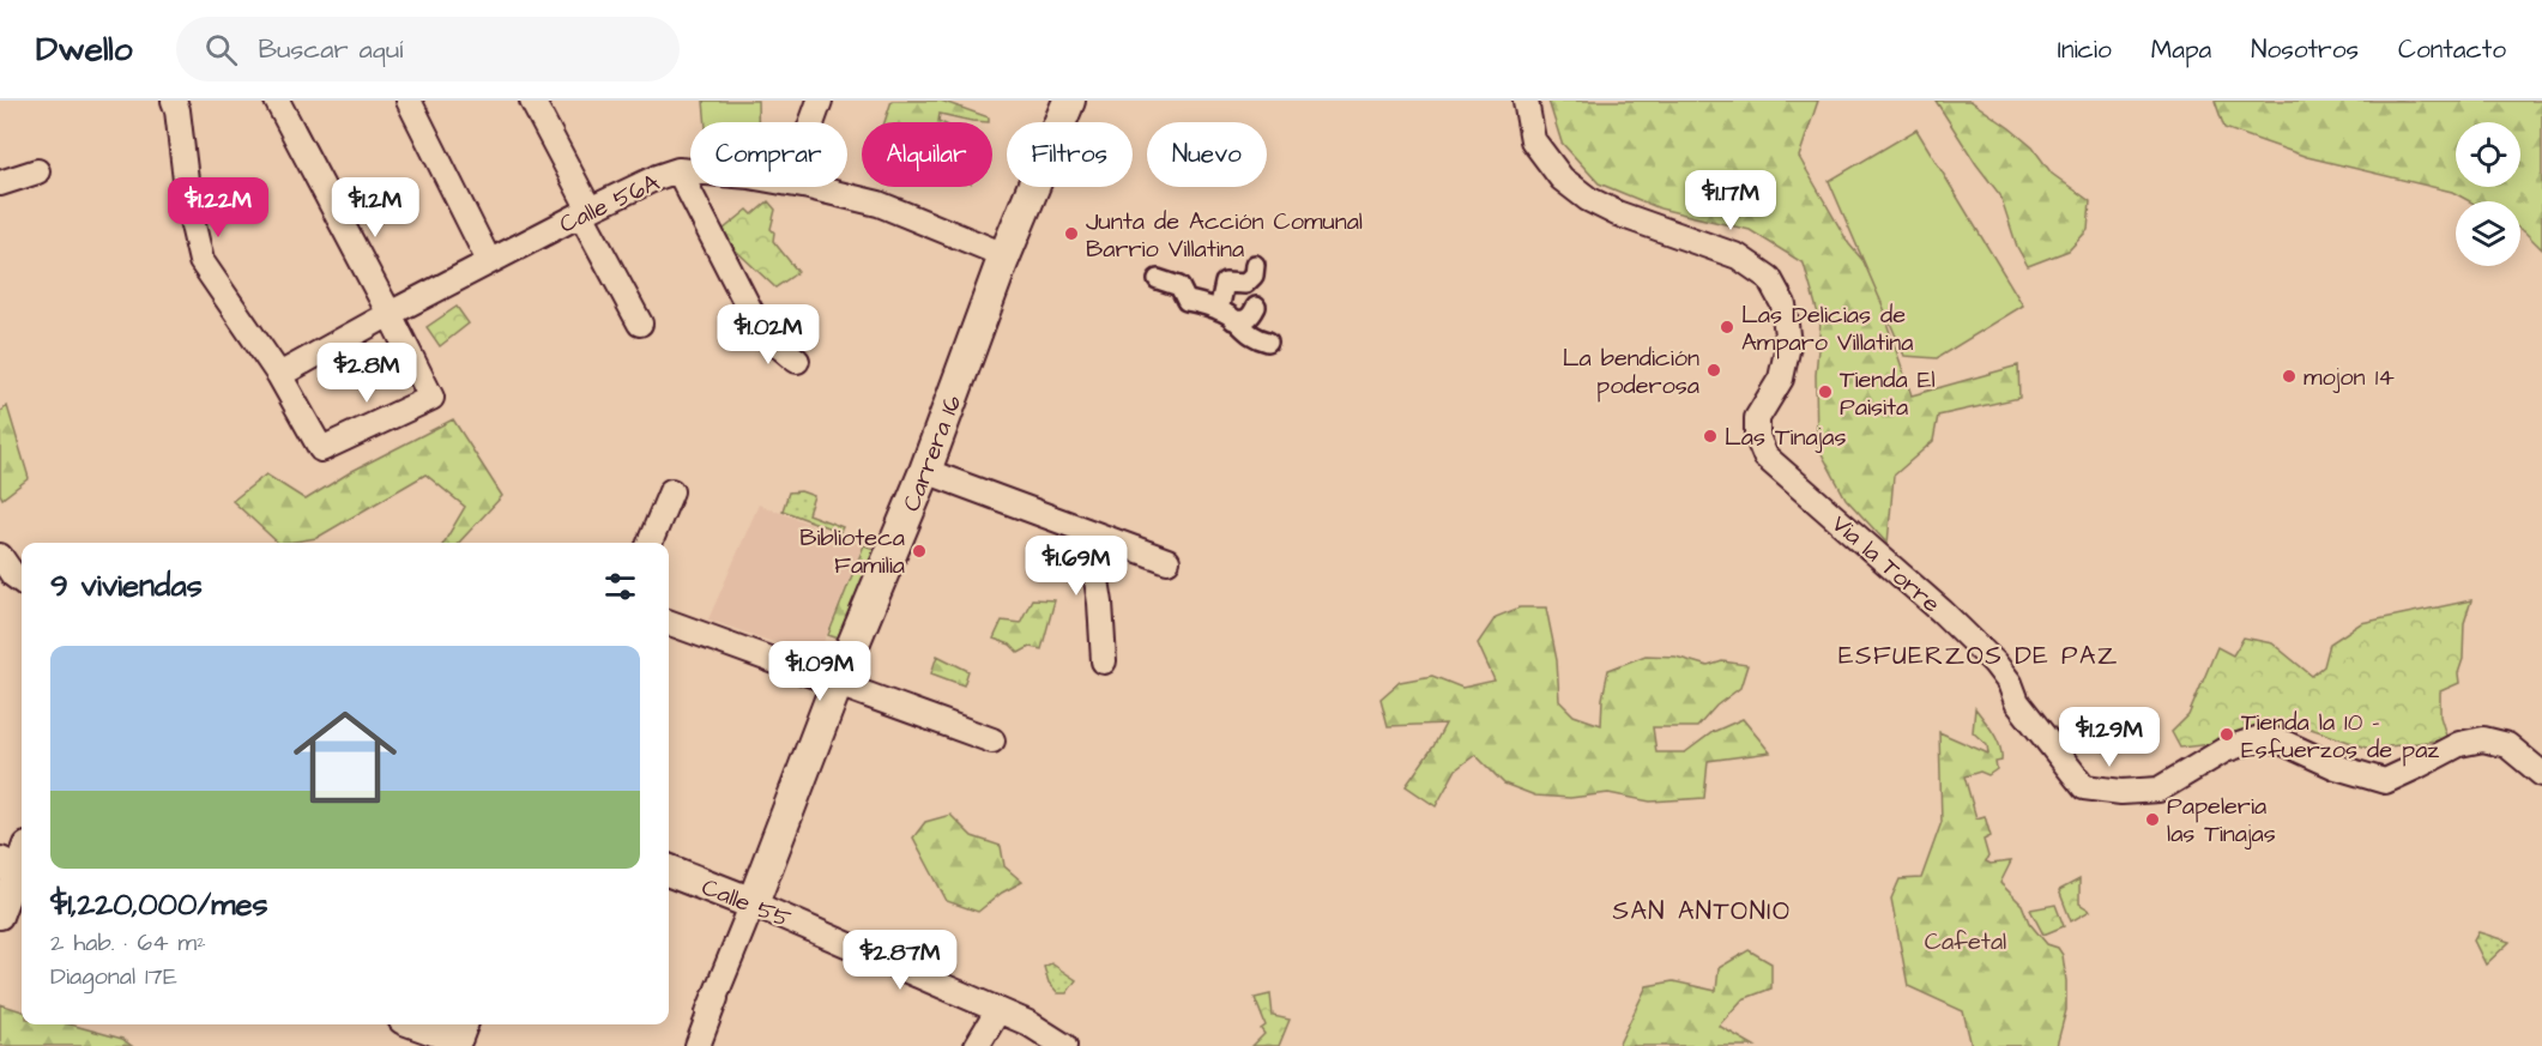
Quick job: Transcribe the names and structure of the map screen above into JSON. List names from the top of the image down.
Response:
{
  "streets": {
    "street": [
      "Calle 56A",
      "Carrera 16",
      "Via la Torre",
      "Calle 55"
    ]
  },
  "crossings": [
    ["Calle 56A", "Carrera 16"],
    ["Carrera 16", "Calle 55"]
  ],
  "districts": ["ESFUERZOS DE PAZ", "SAN ANTONIO"],
  "parks": ["Cafetal"],
  "places": [
    "Junta de Acción Comunal Barrio Villatina",
    "Las Delicias de Amparo Villatina",
    "La bendición poderosa",
    "mojon 14",
    "Tienda El Paisita",
    "Las Tinajas",
    "Biblioteca Familia",
    "Tienda la 10 - Esfuerzos de paz",
    "Papeleria las Tinajas"
  ],
  "page": {
    "header": "Dwello",
    "search": "Buscar aquí",
    "nav": [
      "Inicio",
      "Mapa",
      "Nosotros",
      "Contacto"
    ],
    "chip": [
      "Comprar",
      "Alquilar",
      "Filtros",
      "Nuevo"
    ],
    "price": [
      "$1.17M",
      "$1.22M",
      "$1.2M",
      "$1.02M",
      "$2.8M",
      "$1.69M",
      "$1.09M",
      "$1.29M",
      "$2.87M"
    ],
    "heading": "9 viviendas",
    "list": [
      {
        "name": "$1,220,000/mes",
        "note": "2 hab. · 64 m² · Diagonal 17E"
      }
    ]
  }
}
